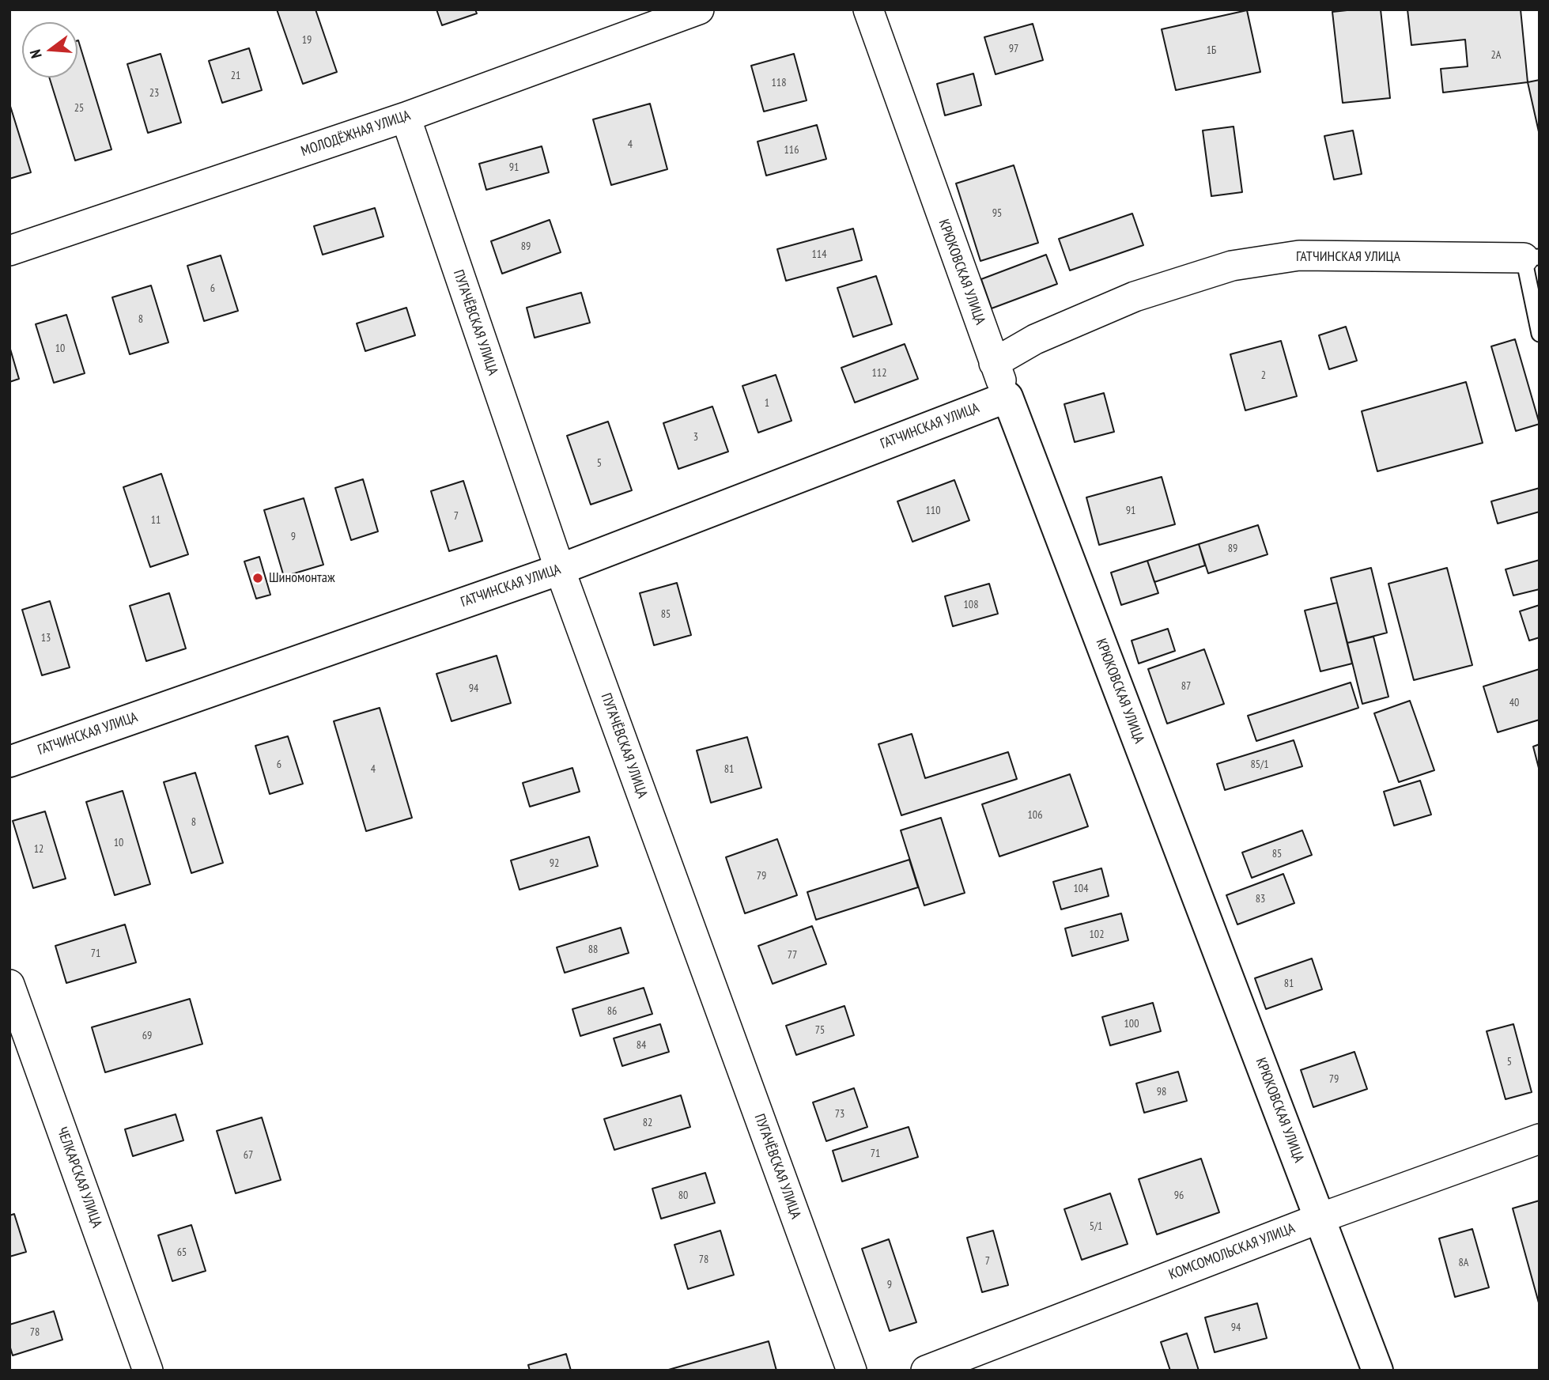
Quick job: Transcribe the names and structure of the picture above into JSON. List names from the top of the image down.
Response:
{
  "streets": {
    "street": [
      "МОЛОДЁЖНАЯ УЛИЦА",
      "ГАТЧИНСКАЯ УЛИЦА",
      "КРЮКОВСКАЯ УЛИЦА",
      "ПУГАЧЁВСКАЯ УЛИЦА",
      "ЧЕЛКАРСКАЯ УЛИЦА",
      "КОМСОМОЛЬСКАЯ УЛИЦА"
    ]
  },
  "crossings": [
    ["МОЛОДЁЖНАЯ УЛИЦА", "ПУГАЧЁВСКАЯ УЛИЦА"],
    ["ГАТЧИНСКАЯ УЛИЦА", "КРЮКОВСКАЯ УЛИЦА"],
    ["ГАТЧИНСКАЯ УЛИЦА", "ПУГАЧЁВСКАЯ УЛИЦА"],
    ["КРЮКОВСКАЯ УЛИЦА", "КОМСОМОЛЬСКАЯ УЛИЦА"]
  ],
  "places": ["Шиномонтаж"],
  "house_numbers": [
    "19",
    "97",
    "1Б",
    "2А",
    "21",
    "118",
    "23",
    "25",
    "4",
    "116",
    "91",
    "95",
    "89",
    "114",
    "6",
    "8",
    "10",
    "112",
    "2",
    "1",
    "3",
    "5",
    "110",
    "91",
    "7",
    "11",
    "9",
    "89",
    "108",
    "85",
    "13",
    "87",
    "94",
    "40",
    "6",
    "85/1",
    "4",
    "81",
    "106",
    "8",
    "10",
    "12",
    "85",
    "92",
    "79",
    "104",
    "83",
    "102",
    "88",
    "71",
    "77",
    "81",
    "86",
    "100",
    "75",
    "69",
    "84",
    "5",
    "79",
    "98",
    "73",
    "82",
    "71",
    "67",
    "80",
    "96",
    "5/1",
    "65",
    "78",
    "7",
    "8А",
    "9",
    "94",
    "78"
  ],
  "north": "left"
}
